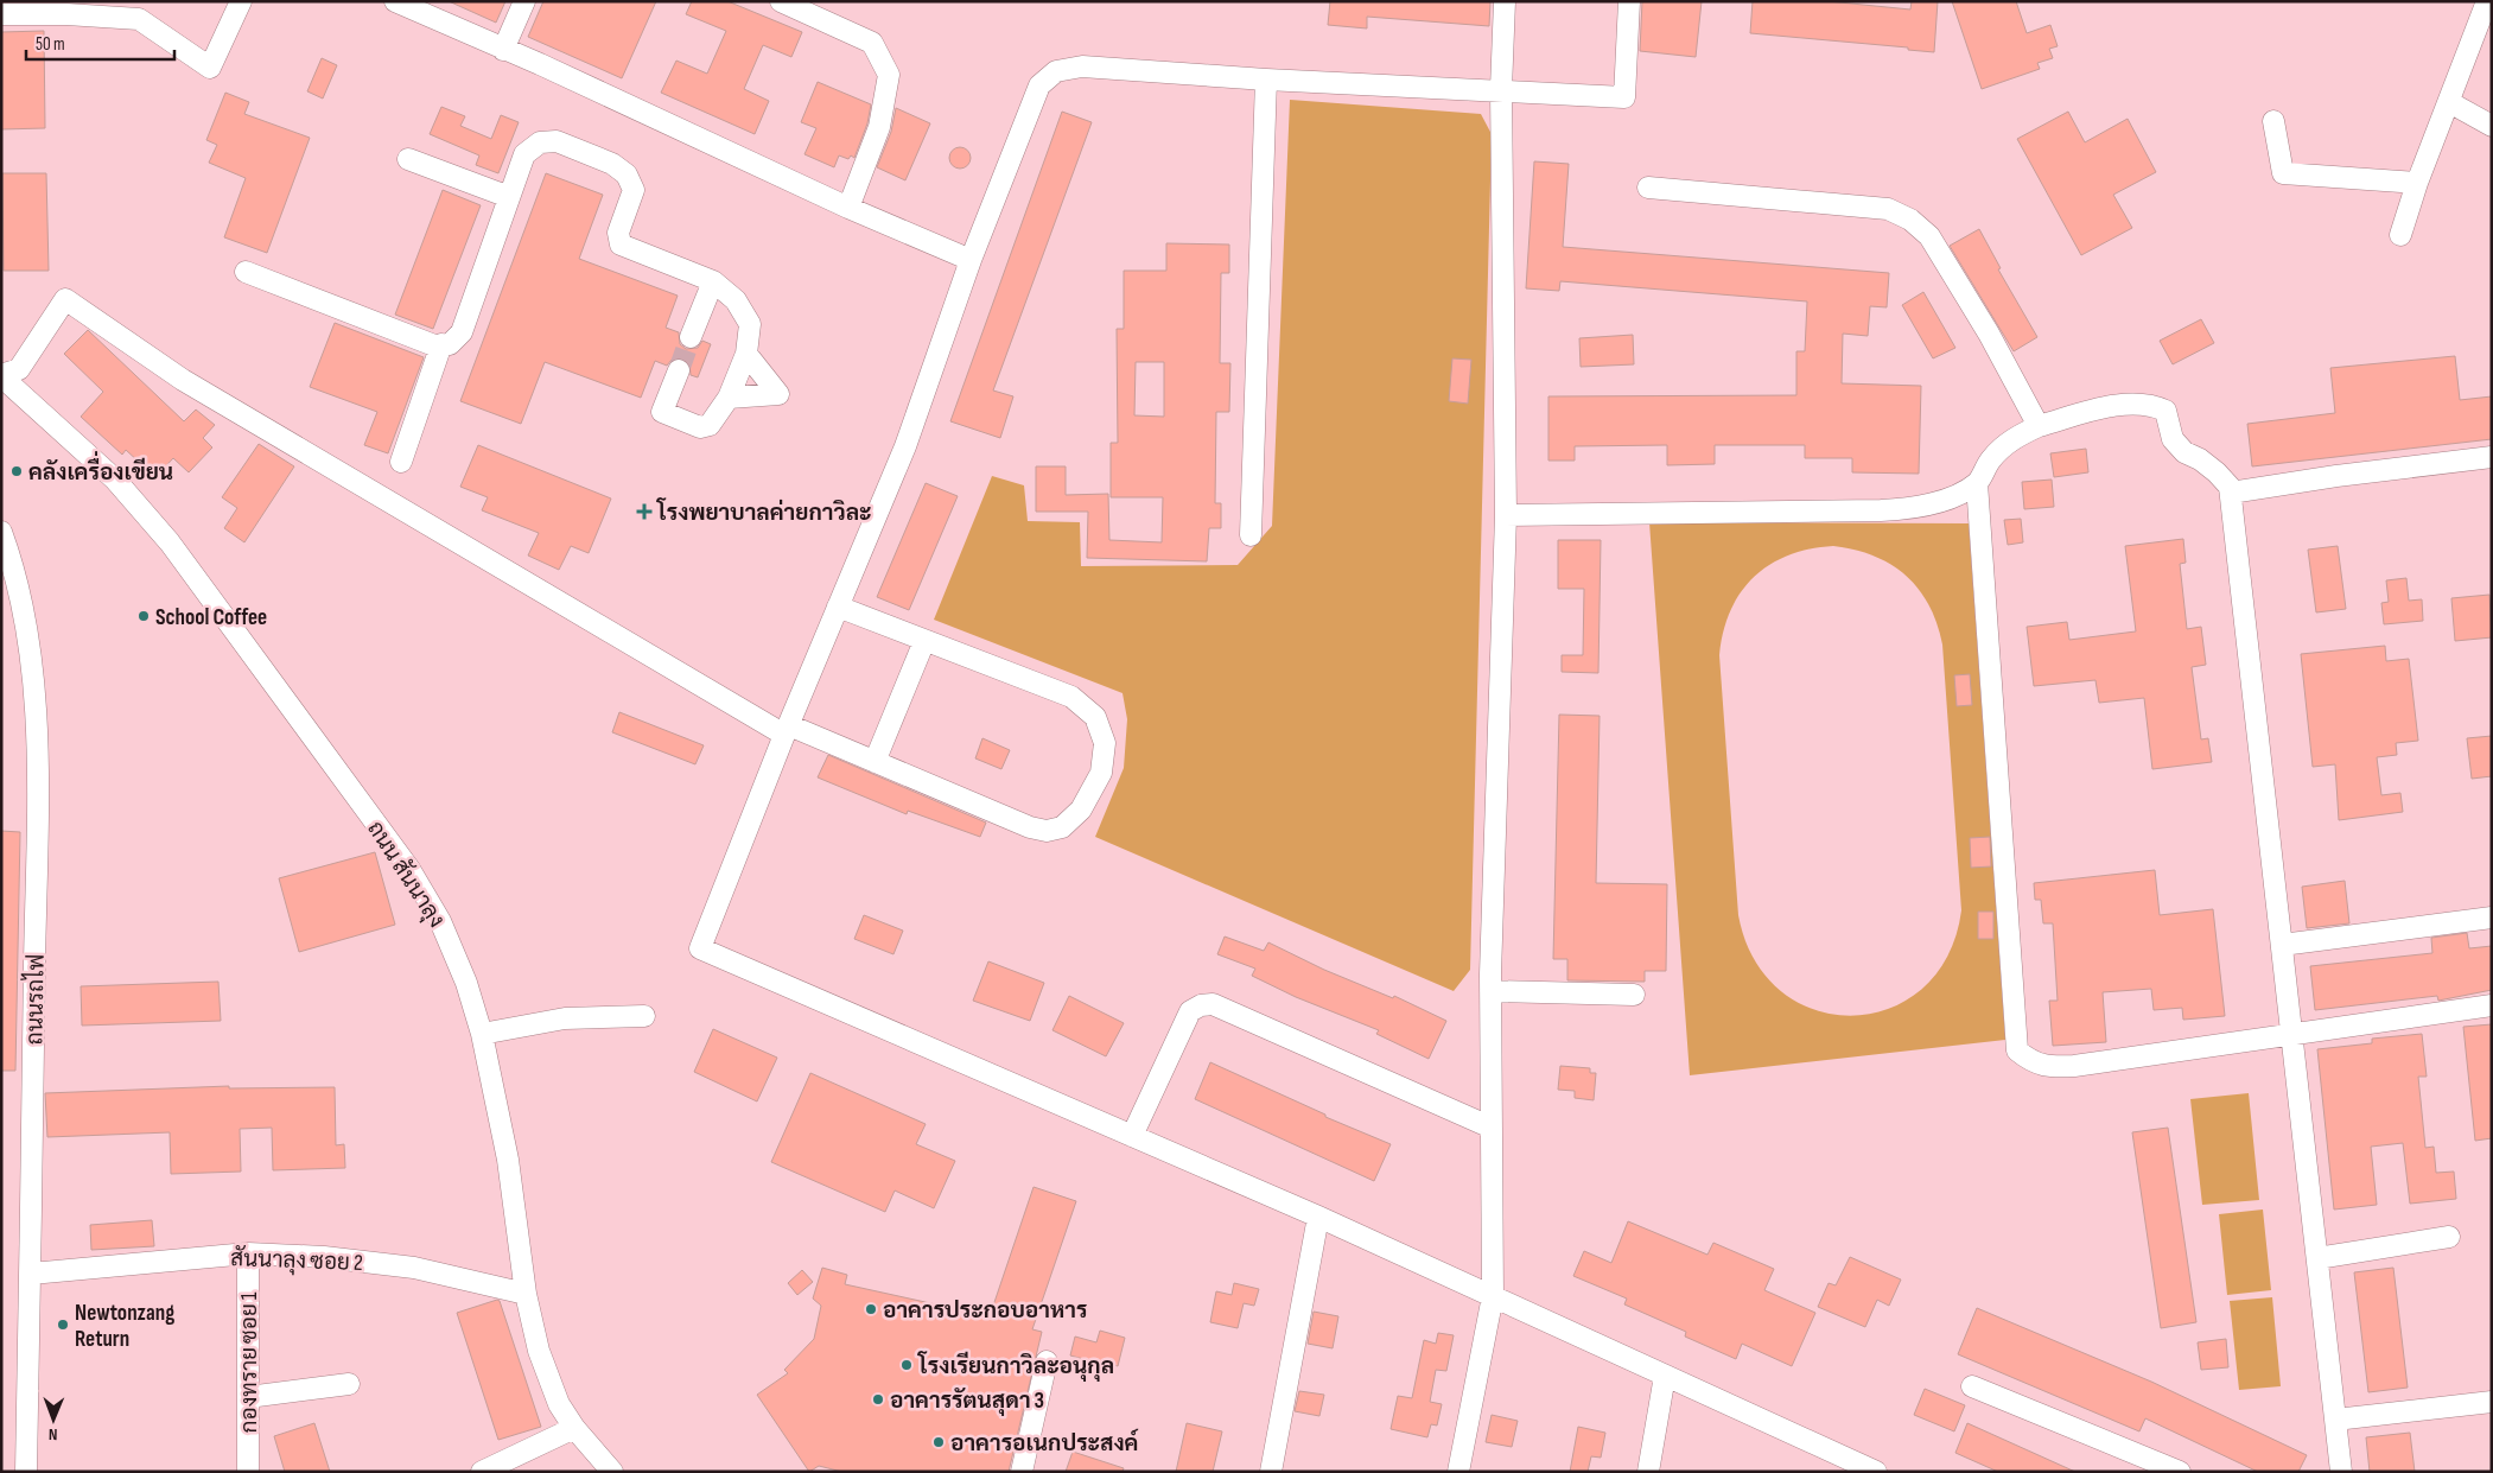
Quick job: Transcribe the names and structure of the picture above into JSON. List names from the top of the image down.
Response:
{
  "streets": {
    "street": [
      "ถนน สันนาลุง",
      "ถนนรถไฟ",
      "สันนาลุง ซอย 2",
      "กองทราย ซอย 1"
    ]
  },
  "crossings": [
    ["ถนน สันนาลุง", "สันนาลุง ซอย 2"],
    ["ถนนรถไฟ", "สันนาลุง ซอย 2"],
    ["สันนาลุง ซอย 2", "กองทราย ซอย 1"]
  ],
  "places": {
    "other": [
      "คลังเครื่องเขียน",
      "School Coffee",
      "อาคารประกอบอาหาร",
      "Newtonzang Return",
      "โรงเรียนกาวิละอนุกุล",
      "อาคารรัตนสุดา 3",
      "อาคารอเนกประสงค์"
    ],
    "health": ["โรงพยาบาลค่ายกาวิละ"]
  },
  "scale_bar": "50 m",
  "north": "bottom"
}
